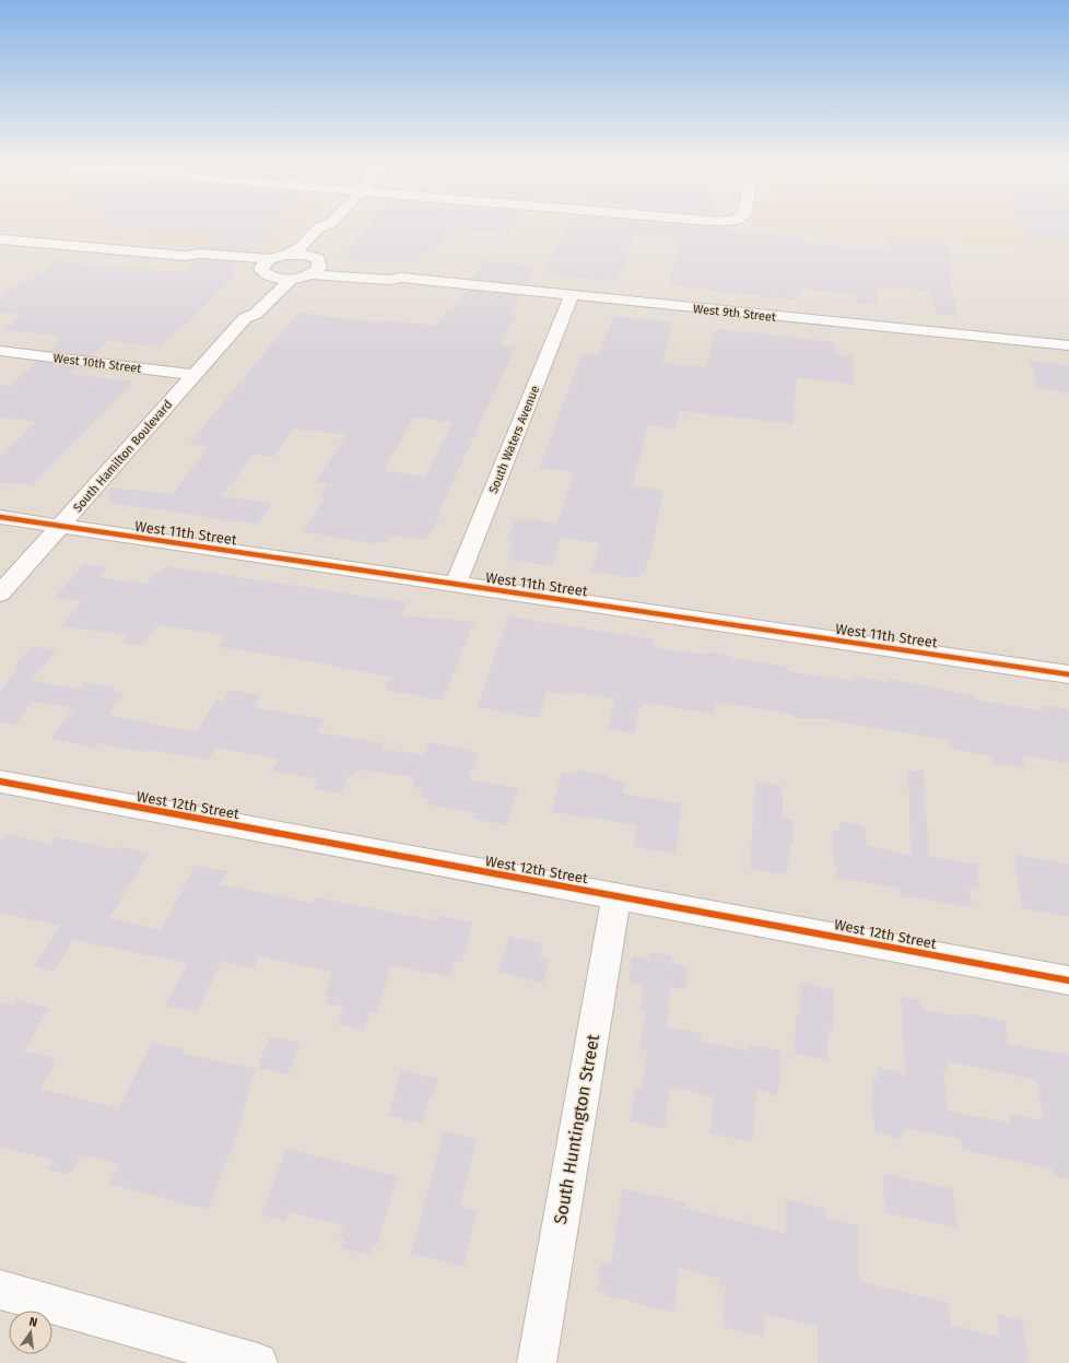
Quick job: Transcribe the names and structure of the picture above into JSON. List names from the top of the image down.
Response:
{
  "streets": {
    "street": [
      "West 9th Street",
      "West 10th Street",
      "South Waters Avenue",
      "South Hamilton Boulevard",
      "West 11th Street",
      "West 12th Street",
      "South Huntington Street"
    ]
  },
  "crossings": [
    ["West 9th Street", "South Waters Avenue"],
    ["West 10th Street", "South Hamilton Boulevard"],
    ["South Waters Avenue", "West 11th Street"],
    ["South Hamilton Boulevard", "West 11th Street"],
    ["West 12th Street", "South Huntington Street"]
  ],
  "north": "top"
}
